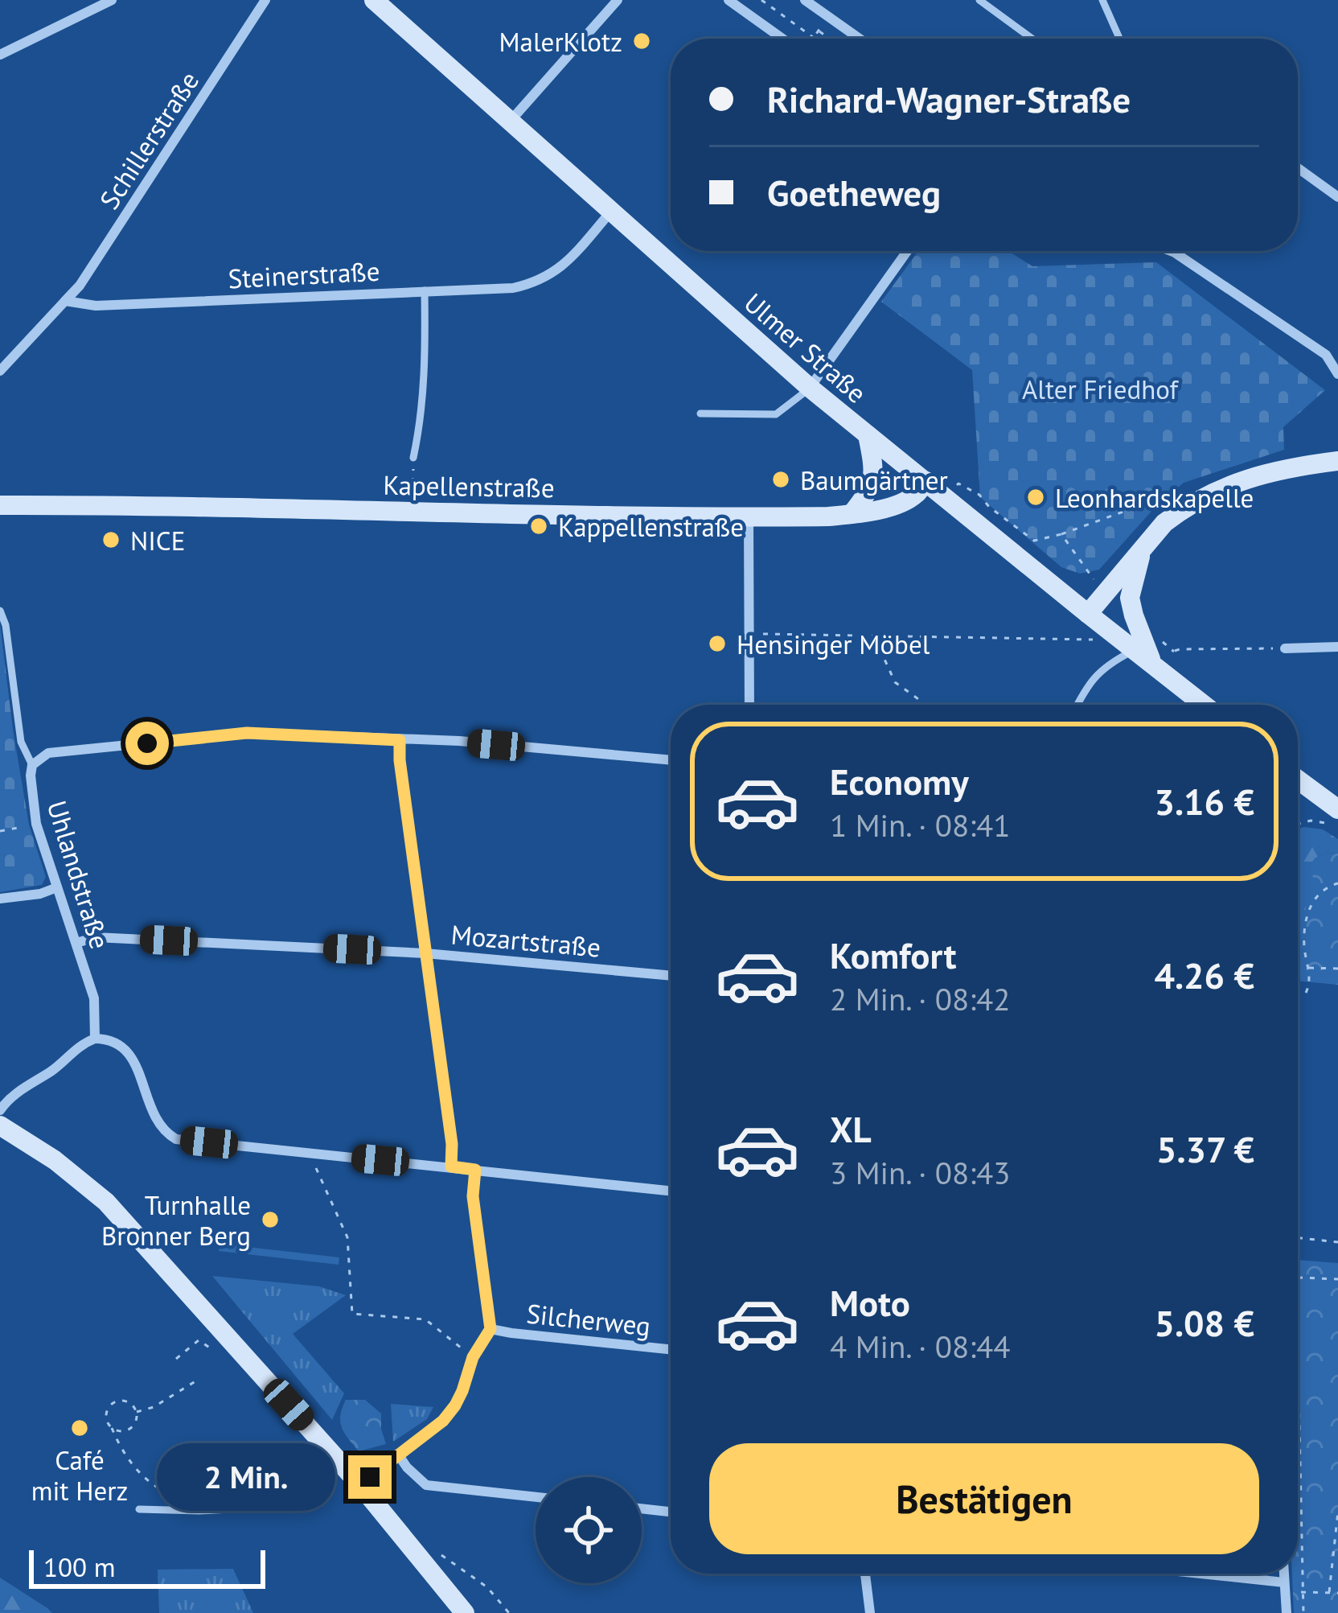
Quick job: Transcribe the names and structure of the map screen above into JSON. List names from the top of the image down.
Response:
{
  "streets": {
    "street": [
      "Schillerstraße",
      "Steinerstraße",
      "Ulmer Straße",
      "Kapellenstraße",
      "Uhlandstraße",
      "Mozartstraße",
      "Silcherweg"
    ]
  },
  "crossings": [
    ["Schillerstraße", "Steinerstraße"],
    ["Steinerstraße", "Ulmer Straße"],
    ["Ulmer Straße", "Kapellenstraße"],
    ["Uhlandstraße", "Mozartstraße"]
  ],
  "parks": ["Alter Friedhof"],
  "places": [
    "MalerKlotz",
    "Baumgärtner",
    "Leonhardskapelle",
    "Kappellenstraße",
    "NICE",
    "Hensinger Möbel",
    "Turnhalle Bronner Berg",
    "Café mit Herz"
  ],
  "scale_bar": "100 m",
  "page": {
    "banner": ["Richard-Wagner-Straße", "Goetheweg"],
    "list": [
      {
        "name": "Economy",
        "note": "1 Min. · 08:41",
        "value": "3.16 €"
      },
      {
        "name": "Komfort",
        "note": "2 Min. · 08:42",
        "value": "4.26 €"
      },
      {
        "name": "XL",
        "note": "3 Min. · 08:43",
        "value": "5.37 €"
      },
      {
        "name": "Moto",
        "note": "4 Min. · 08:44",
        "value": "5.08 €"
      }
    ],
    "buttons": "Bestätigen",
    "bubble": "2 Min.",
    "scale": "100 m"
  }
}
